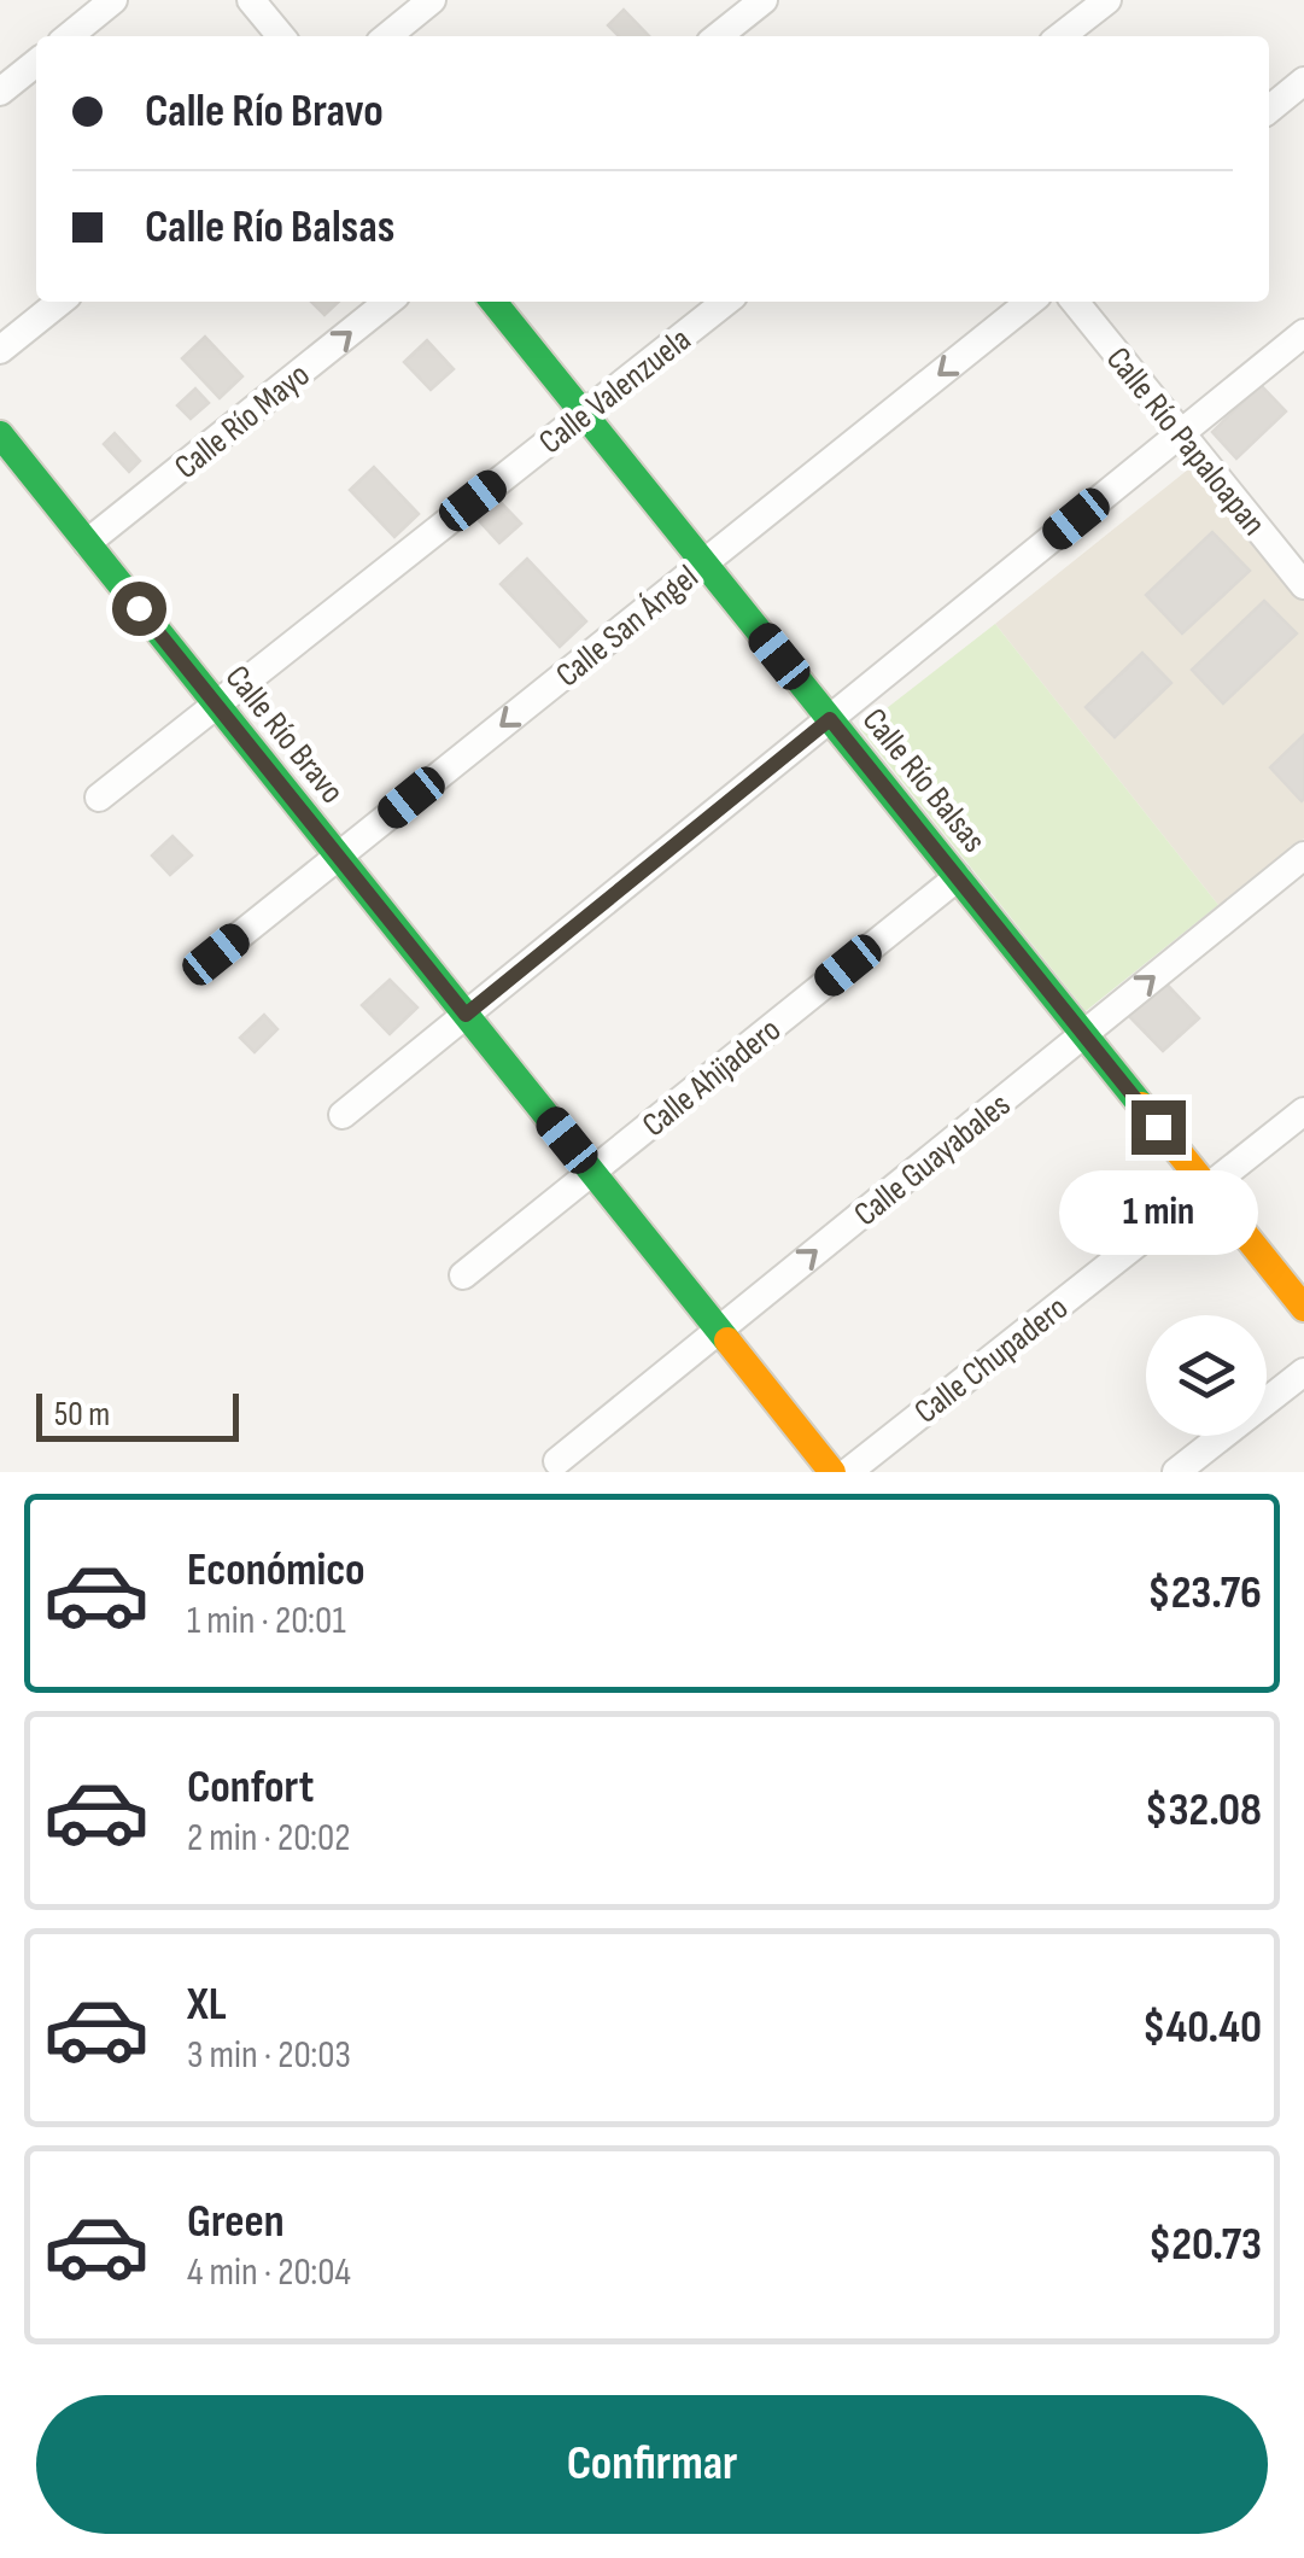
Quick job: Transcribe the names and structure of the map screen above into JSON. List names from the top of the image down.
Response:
{
  "streets": {
    "street": [
      "Calle Valenzuela",
      "Calle Río Mayo",
      "Calle Río Papaloapan",
      "Calle San Ángel",
      "Calle Río Bravo",
      "Calle Río Balsas",
      "Calle Ahijadero",
      "Calle Guayabales",
      "Calle Chupadero"
    ]
  },
  "crossings": [
    ["Calle Valenzuela", "Calle Río Bravo"],
    ["Calle Valenzuela", "Calle Río Balsas"],
    ["Calle Río Mayo", "Calle Río Bravo"],
    ["Calle San Ángel", "Calle Río Bravo"],
    ["Calle San Ángel", "Calle Río Balsas"],
    ["Calle Río Bravo", "Calle Ahijadero"],
    ["Calle Río Bravo", "Calle Guayabales"],
    ["Calle Río Balsas", "Calle Ahijadero"],
    ["Calle Río Balsas", "Calle Guayabales"],
    ["Calle Río Balsas", "Calle Chupadero"]
  ],
  "one_way": ["Calle Río Mayo", "Calle Guayabales"],
  "scale_bar": "50 m",
  "page": {
    "banner": ["Calle Río Bravo", "Calle Río Balsas"],
    "bubble": "1 min",
    "scale": "50 m",
    "list": [
      {
        "name": "Económico",
        "note": "1 min · 20:01",
        "value": "$23.76"
      },
      {
        "name": "Confort",
        "note": "2 min · 20:02",
        "value": "$32.08"
      },
      {
        "name": "XL",
        "note": "3 min · 20:03",
        "value": "$40.40"
      },
      {
        "name": "Green",
        "note": "4 min · 20:04",
        "value": "$20.73"
      }
    ],
    "buttons": "Confirmar"
  }
}
